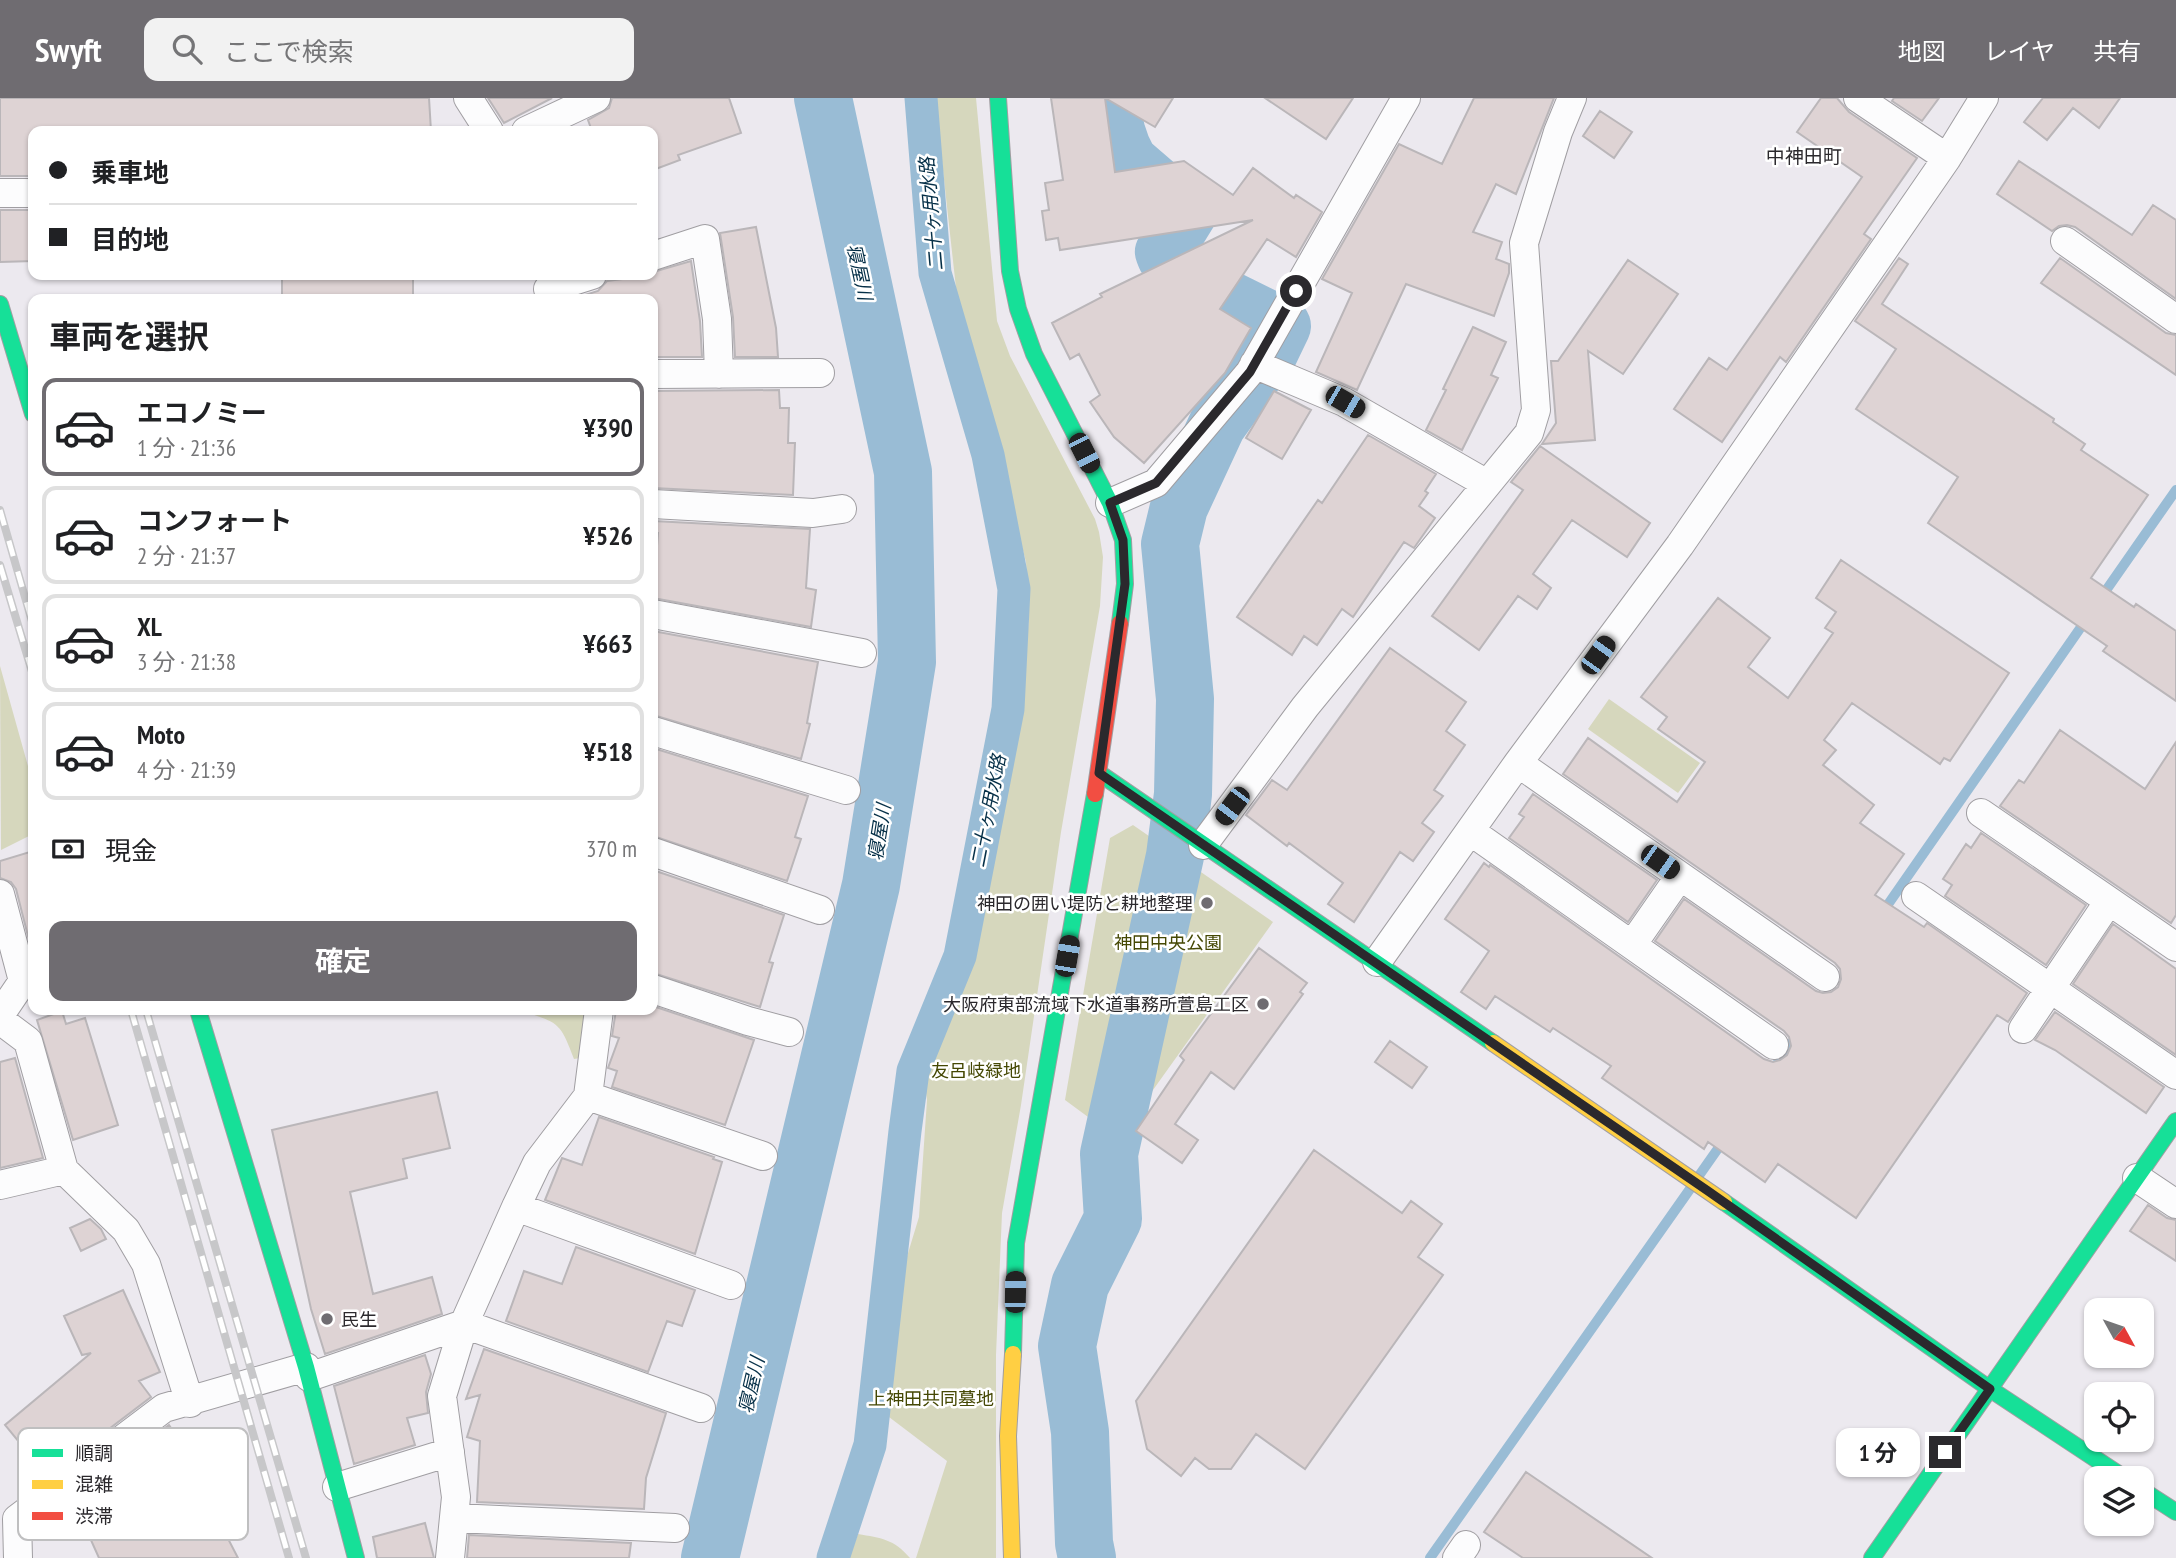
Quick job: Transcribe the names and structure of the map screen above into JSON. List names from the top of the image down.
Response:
{
  "districts": ["中神田町"],
  "water": ["二十ヶ用水路", "寝屋川"],
  "parks": ["神田中央公園", "友呂岐緑地", "上神田共同墓地"],
  "places": ["神田の囲い堤防と耕地整理", "大阪府東部流域下水道事務所萱島工区", "民生"],
  "legend": ["順調", "混雑", "渋滞"],
  "north": "bottom right",
  "page": {
    "header": "Swyft",
    "search": "ここで検索",
    "nav": ["地図", "レイヤ", "共有"],
    "banner": ["乗車地", "目的地"],
    "heading": "車両を選択",
    "list": [
      {
        "name": "エコノミー",
        "note": "1 分 · 21:36",
        "value": "¥390"
      },
      {
        "name": "コンフォート",
        "note": "2 分 · 21:37",
        "value": "¥526"
      },
      {
        "name": "XL",
        "note": "3 分 · 21:38",
        "value": "¥663"
      },
      {
        "name": "Moto",
        "note": "4 分 · 21:39",
        "value": "¥518"
      }
    ],
    "pay": ["現金", "370 m"],
    "buttons": "確定",
    "bubble": "1 分"
  }
}
